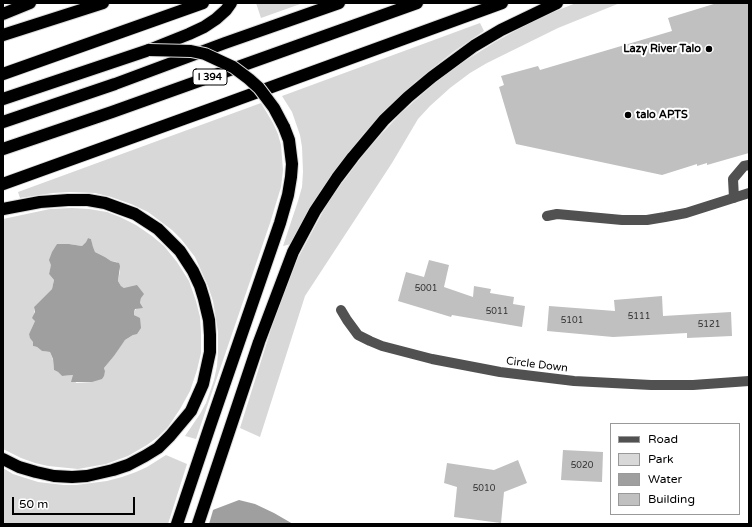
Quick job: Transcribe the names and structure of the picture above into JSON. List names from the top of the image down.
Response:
{
  "streets": {
    "highway": ["I 394"],
    "street": ["Circle Down"]
  },
  "places": ["Lazy River Talo", "talo APTS"],
  "house_numbers": [
    "5001",
    "5011",
    "5111",
    "5101",
    "5121",
    "5020",
    "5010"
  ],
  "legend": [
    "Road",
    "Park",
    "Water",
    "Building"
  ],
  "scale_bar": "50 m"
}
